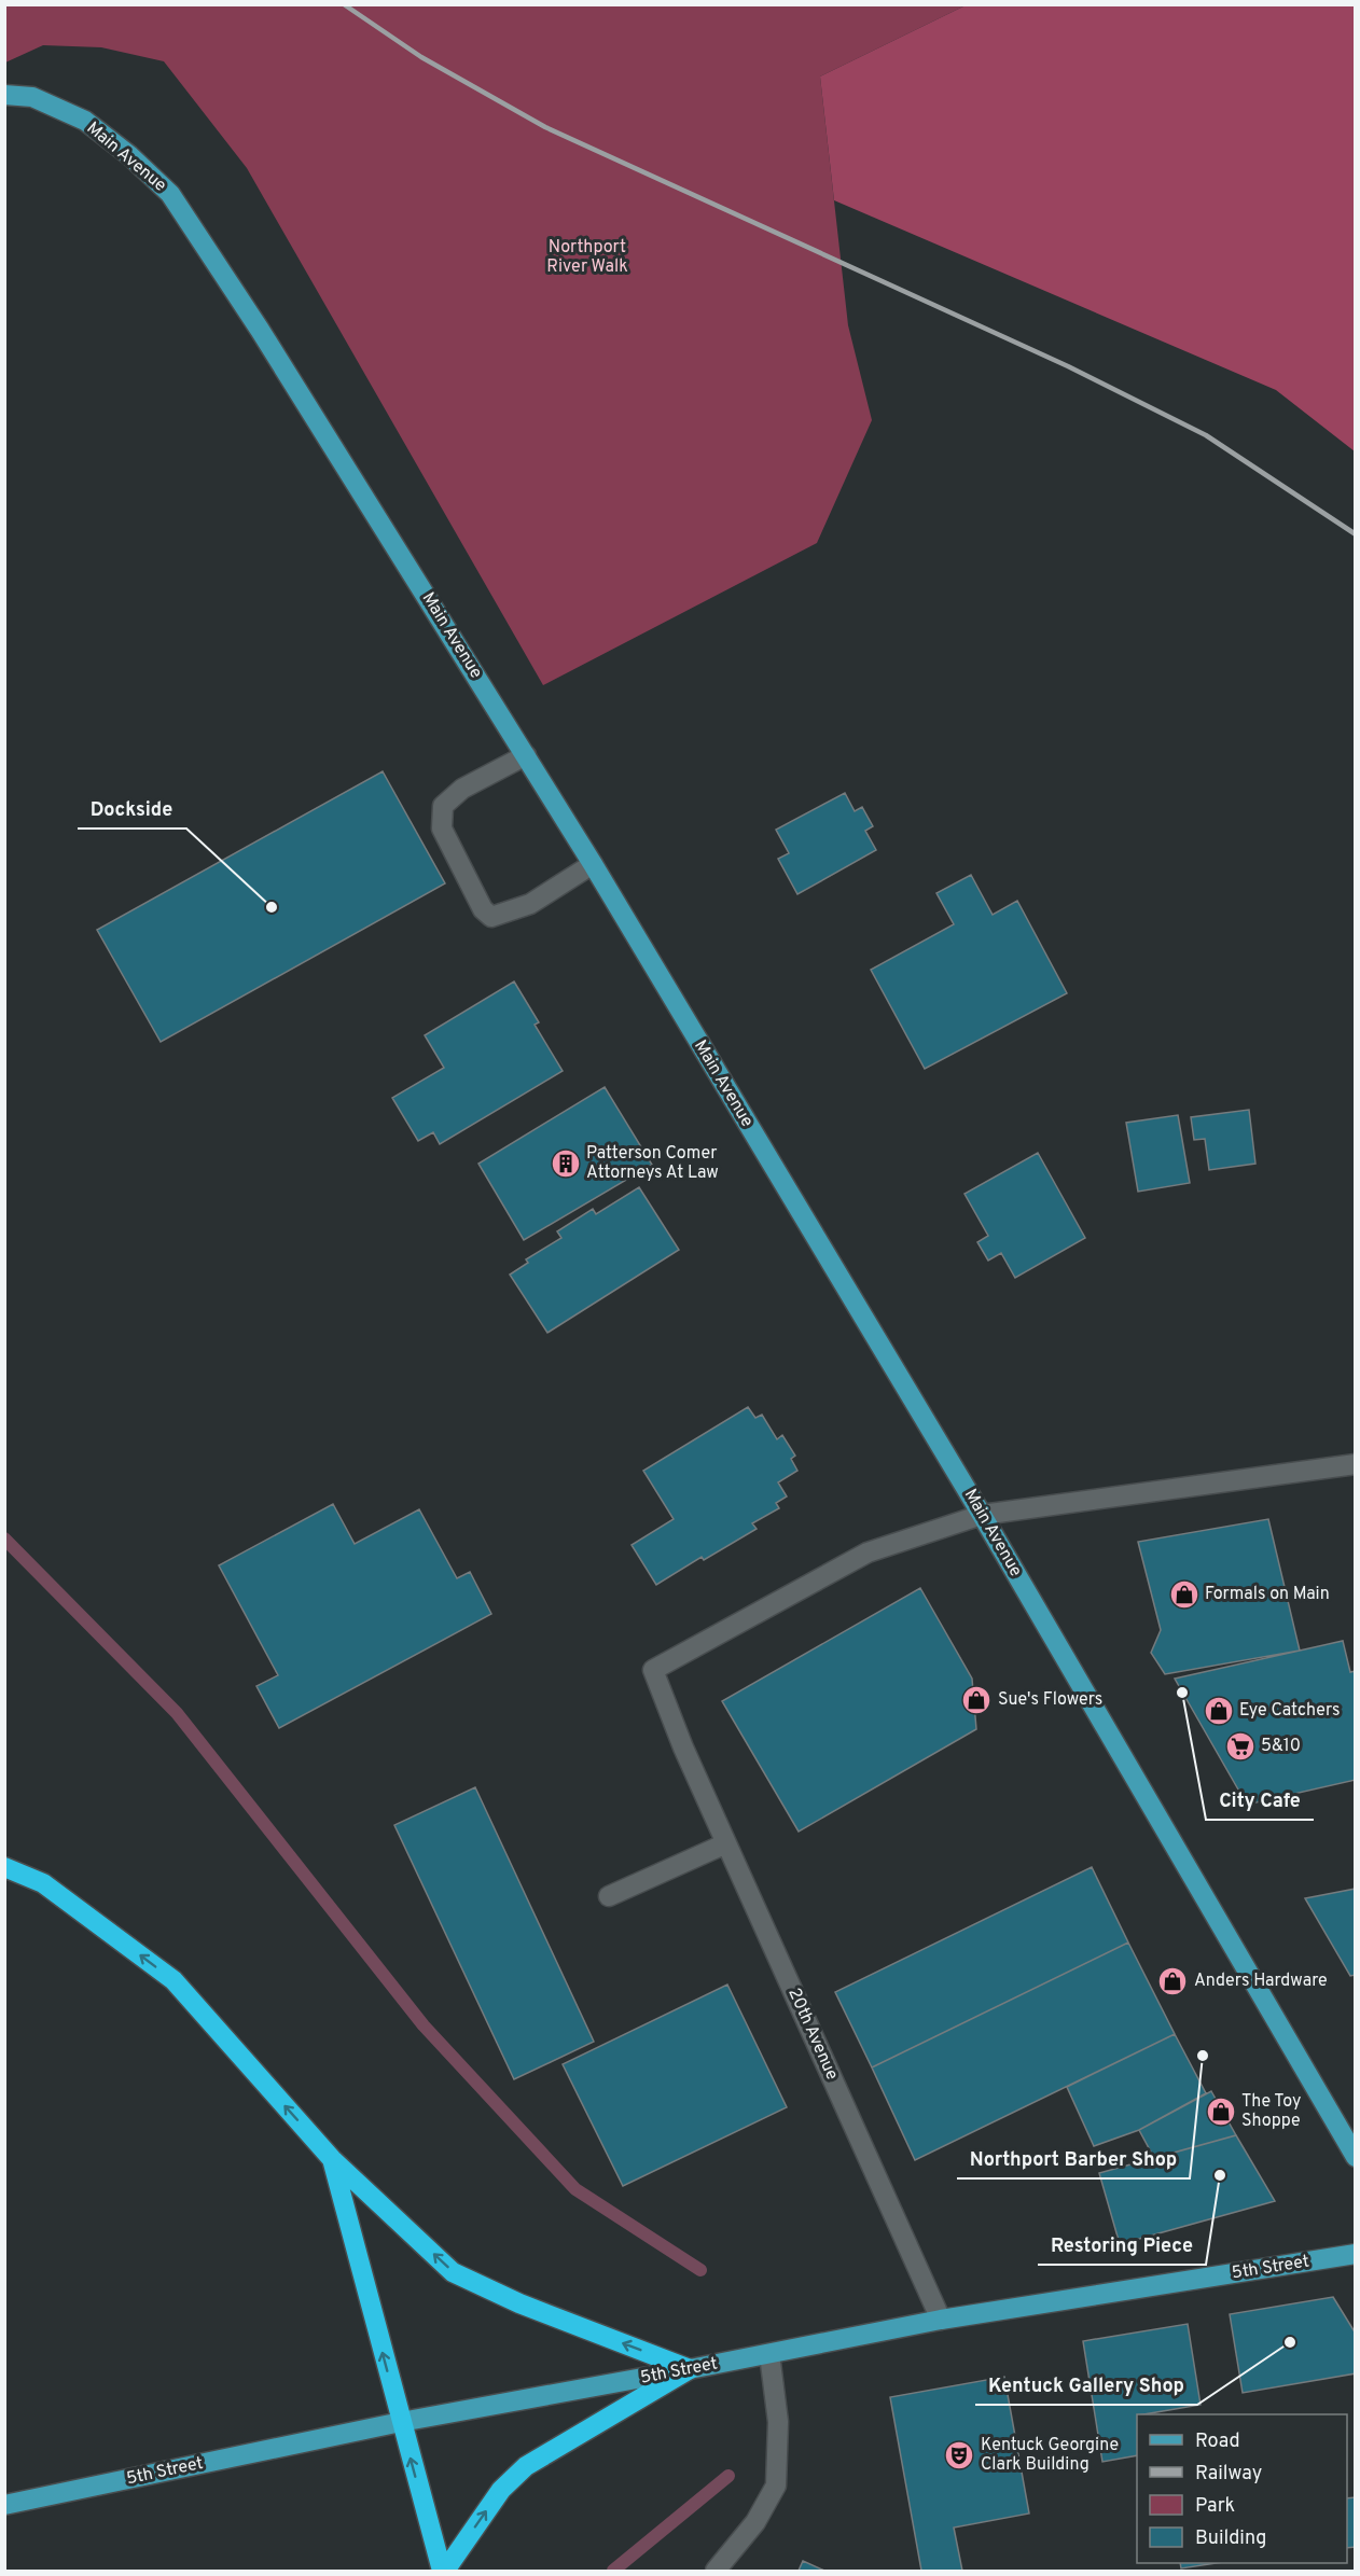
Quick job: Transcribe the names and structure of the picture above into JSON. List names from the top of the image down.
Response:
{
  "streets": {
    "main road": ["Main Avenue", "5th Street"],
    "street": ["20th Avenue"]
  },
  "crossings": [
    ["Main Avenue", "20th Avenue"],
    ["20th Avenue", "5th Street"]
  ],
  "parks": ["Northport River Walk"],
  "places": {
    "other": [
      "Dockside",
      "City Cafe",
      "Northport Barber Shop",
      "Restoring Piece",
      "Kentuck Gallery Shop"
    ],
    "building": ["Patterson Comer Attorneys At Law"],
    "shop": [
      "Formals on Main",
      "Sue's Flowers",
      "Eye Catchers",
      "Anders Hardware",
      "The Toy Shoppe"
    ],
    "supermarket": ["5&10"],
    "theatre": ["Kentuck Georgine Clark Building"]
  },
  "legend": [
    "Road",
    "Railway",
    "Park",
    "Building"
  ]
}
